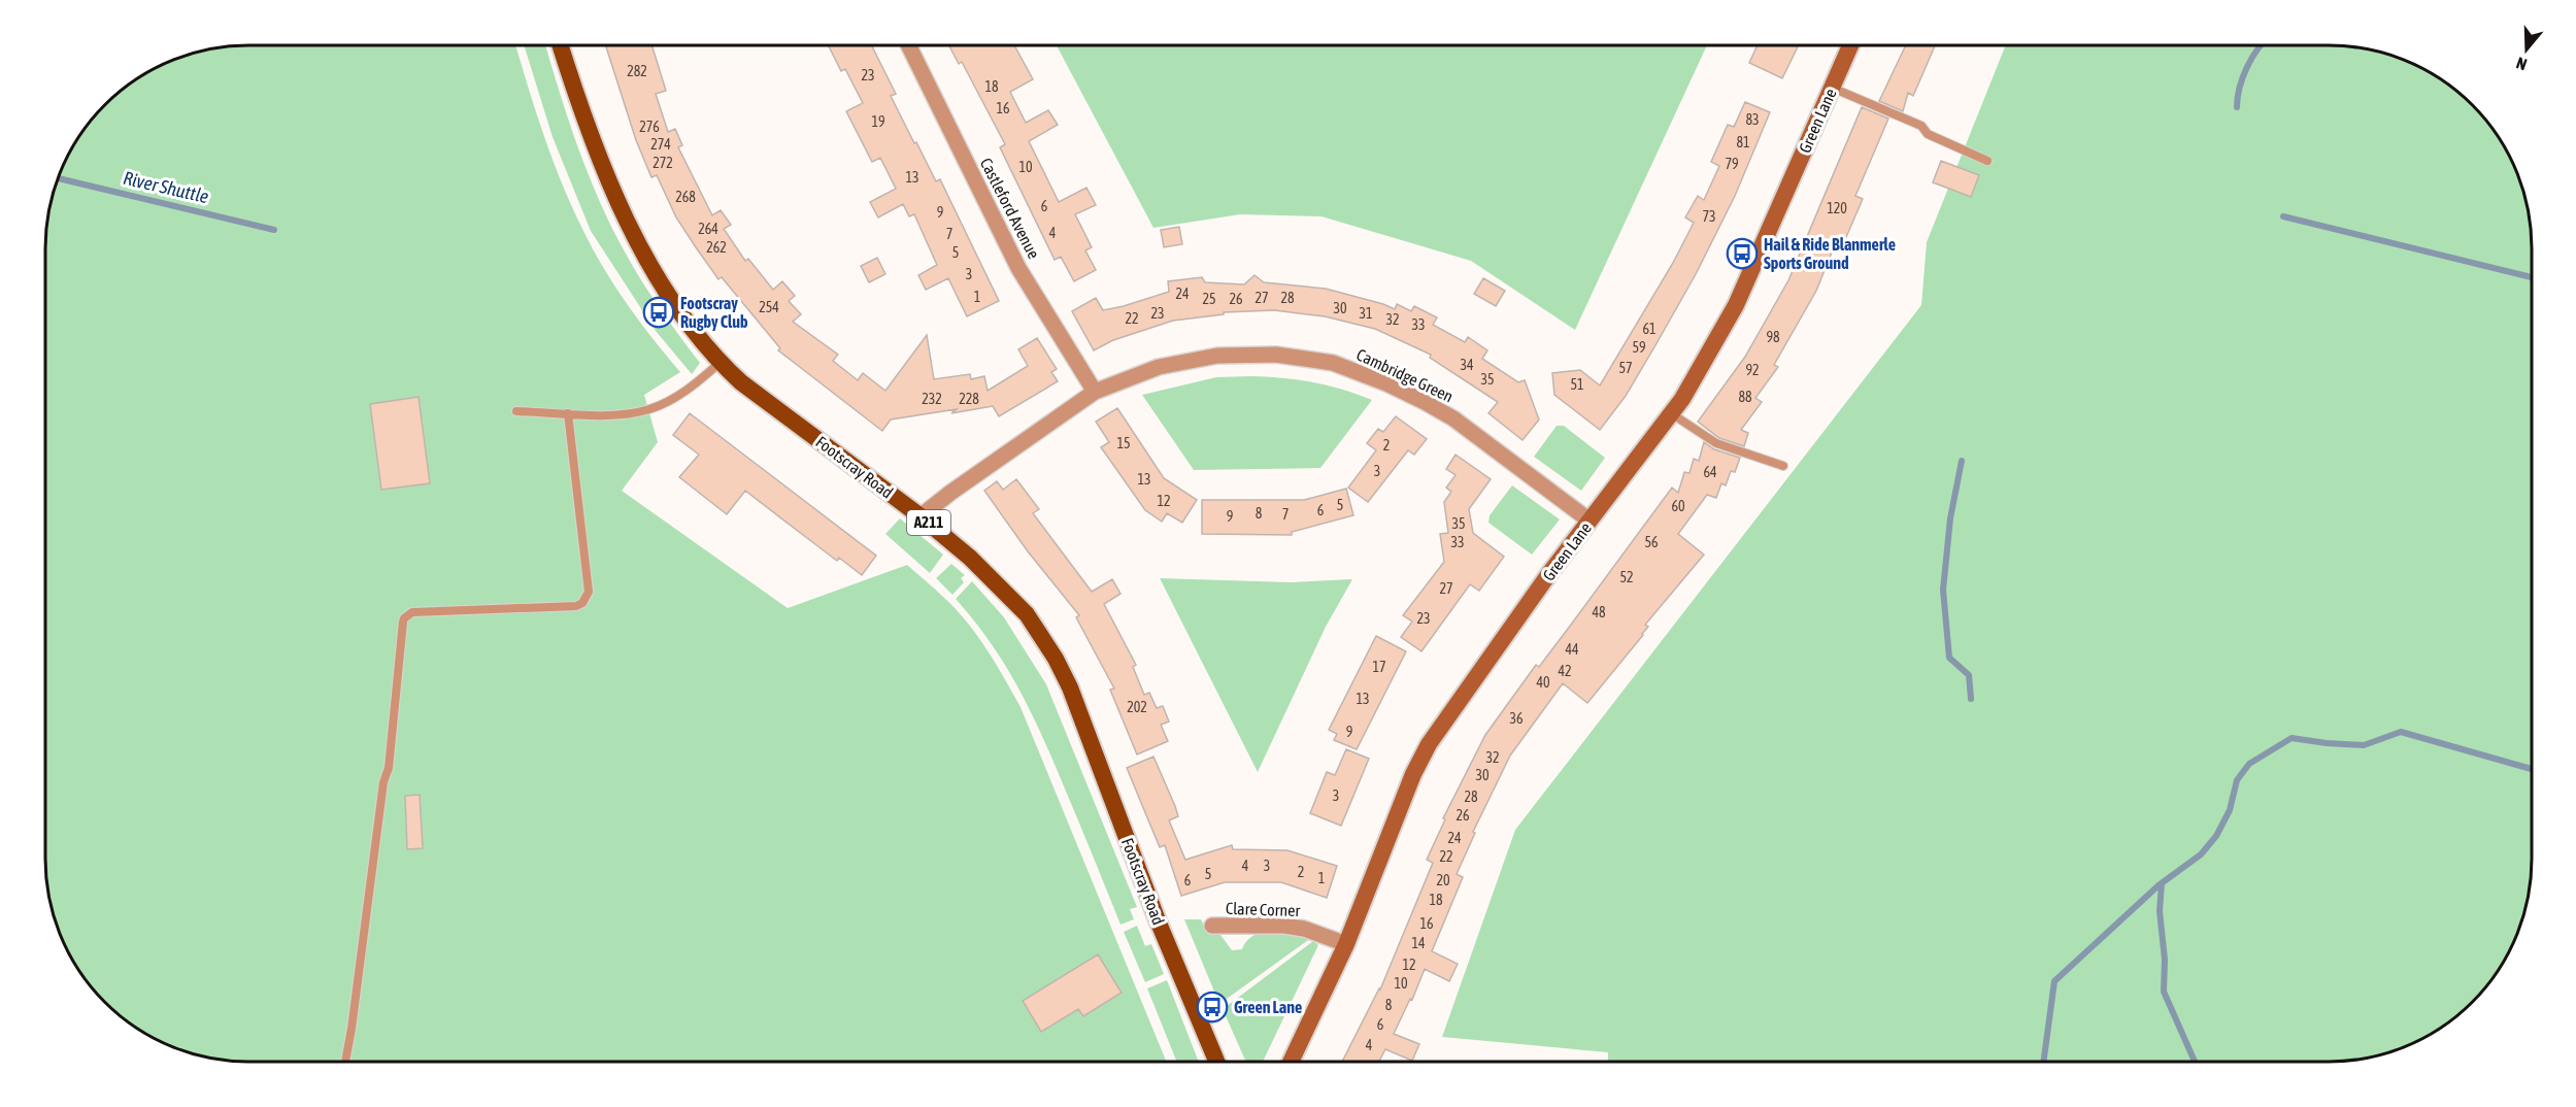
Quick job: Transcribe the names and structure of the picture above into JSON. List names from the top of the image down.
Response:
{
  "streets": {
    "main road": ["Green Lane", "Footscray Road", "A211"],
    "street": ["Castleford Avenue", "Cambridge Green", "Clare Corner"]
  },
  "crossings": [
    ["Green Lane", "Cambridge Green"],
    ["Green Lane", "Clare Corner"],
    ["Castleford Avenue", "Cambridge Green"],
    ["Cambridge Green", "Footscray Road"]
  ],
  "water": ["River Shuttle"],
  "places": {
    "bus stop": ["Hail & Ride Blanmerle Sports Ground", "Footscray Rugby Club", "Green Lane"]
  },
  "house_numbers": [
    "282",
    "23",
    "18",
    "16",
    "83",
    "19",
    "276",
    "81",
    "274",
    "272",
    "79",
    "10",
    "13",
    "268",
    "6",
    "120",
    "9",
    "73",
    "264",
    "4",
    "7",
    "262",
    "5",
    "3",
    "24",
    "1",
    "27",
    "28",
    "25",
    "26",
    "254",
    "30",
    "23",
    "31",
    "22",
    "32",
    "33",
    "61",
    "98",
    "59",
    "34",
    "57",
    "92",
    "35",
    "51",
    "88",
    "232",
    "228",
    "15",
    "2",
    "3",
    "64",
    "13",
    "12",
    "5",
    "60",
    "6",
    "8",
    "7",
    "9",
    "35",
    "33",
    "56",
    "52",
    "27",
    "48",
    "23",
    "44",
    "17",
    "42",
    "40",
    "13",
    "202",
    "36",
    "9",
    "32",
    "30",
    "3",
    "28",
    "26",
    "24",
    "22",
    "4",
    "3",
    "2",
    "5",
    "1",
    "6",
    "20",
    "18",
    "16",
    "14",
    "12",
    "10",
    "8",
    "6",
    "4"
  ],
  "north": "bottom"
}
